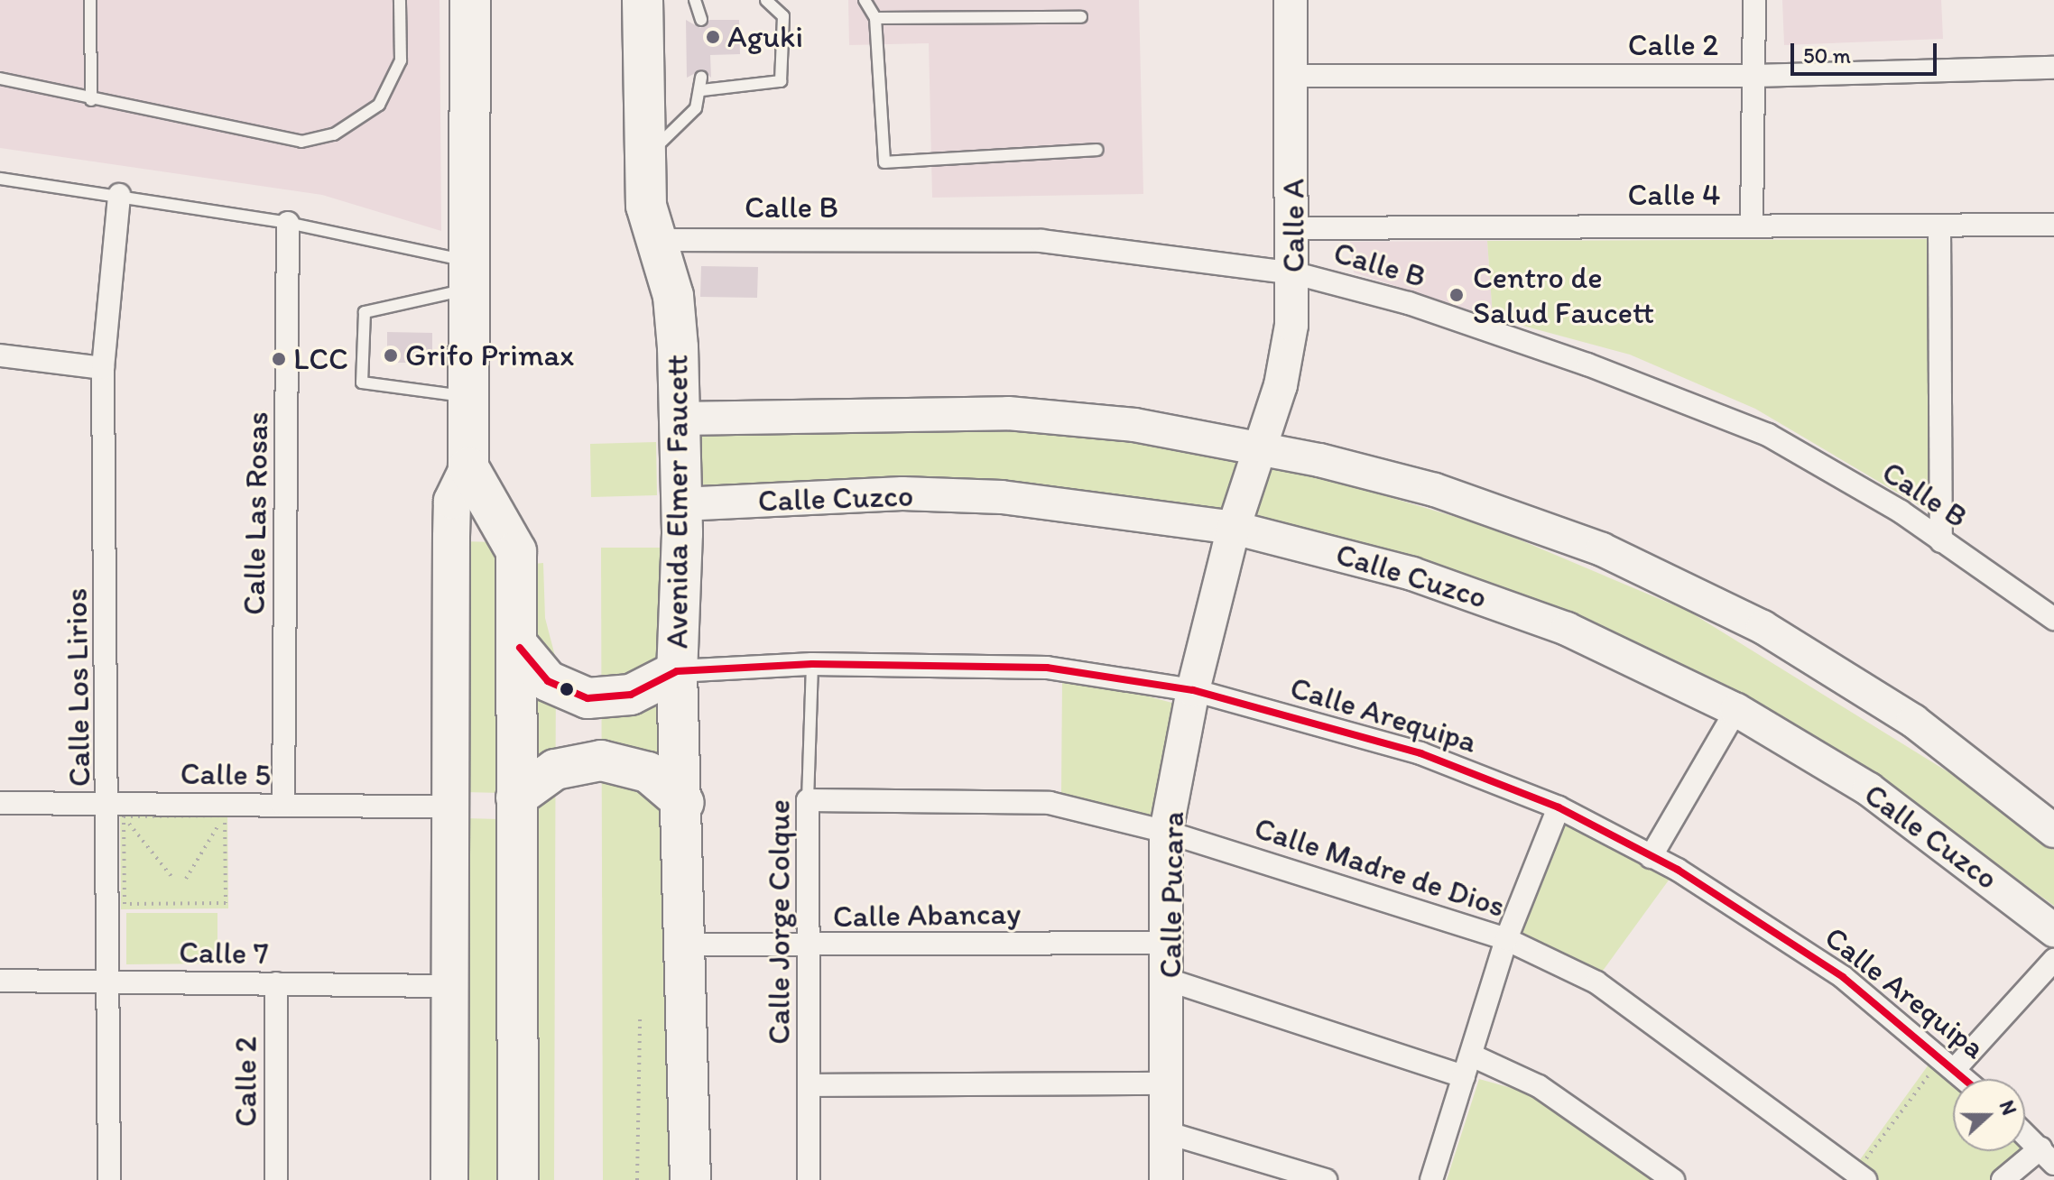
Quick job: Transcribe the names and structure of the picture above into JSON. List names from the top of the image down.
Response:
{
  "streets": {
    "highway": ["Avenida Elmer Faucett"],
    "street": [
      "Calle 2",
      "Calle 4",
      "Calle B",
      "Calle A",
      "Calle Cuzco",
      "Calle Las Rosas",
      "Calle Los Lirios",
      "Calle Arequipa",
      "Calle 5",
      "Calle Madre de Dios",
      "Calle Pucara",
      "Calle Abancay",
      "Calle Jorge Colque",
      "Calle 7"
    ]
  },
  "crossings": [
    ["Calle 2", "Calle A"],
    ["Calle 2", "Calle 7"],
    ["Calle 4", "Calle A"],
    ["Calle B", "Calle A"],
    ["Calle B", "Avenida Elmer Faucett"],
    ["Calle A", "Calle Pucara"],
    ["Calle Cuzco", "Avenida Elmer Faucett"],
    ["Calle Cuzco", "Calle Pucara"],
    ["Avenida Elmer Faucett", "Calle Arequipa"],
    ["Avenida Elmer Faucett", "Calle Abancay"],
    ["Calle Las Rosas", "Calle 5"],
    ["Calle Los Lirios", "Calle 5"],
    ["Calle Los Lirios", "Calle 7"],
    ["Calle Arequipa", "Calle Pucara"],
    ["Calle Arequipa", "Calle Jorge Colque"],
    ["Calle Madre de Dios", "Calle Pucara"],
    ["Calle Madre de Dios", "Calle Jorge Colque"],
    ["Calle Pucara", "Calle Abancay"],
    ["Calle Abancay", "Calle Jorge Colque"]
  ],
  "places": [
    "Aguki",
    "Centro de Salud Faucett",
    "Grifo Primax",
    "LCC"
  ],
  "scale_bar": "50 m",
  "north": "right"
}
